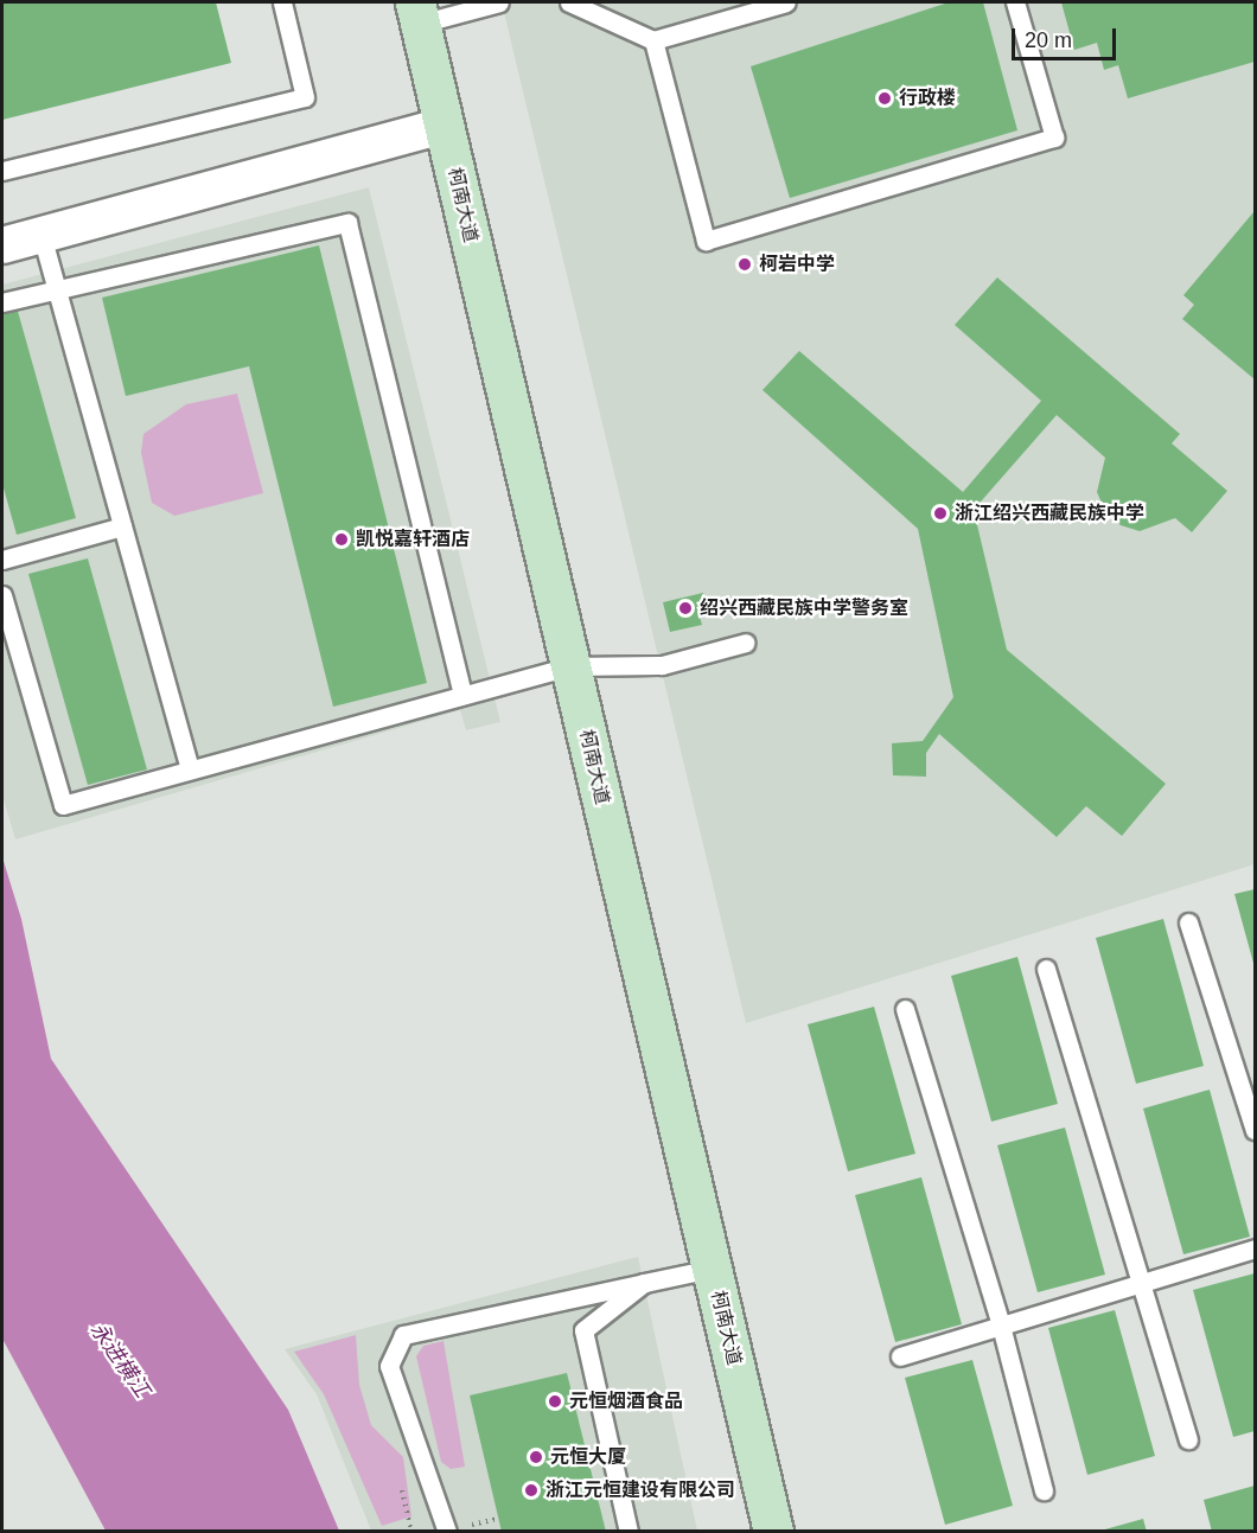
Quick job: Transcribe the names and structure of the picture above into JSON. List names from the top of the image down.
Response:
{
  "streets": {
    "main road": ["柯南大道"]
  },
  "water": ["永进横江"],
  "places": [
    "行政楼",
    "柯岩中学",
    "浙江绍兴西藏民族中学",
    "凯悦嘉轩酒店",
    "绍兴西藏民族中学警务室",
    "元恒烟酒食品",
    "元恒大厦",
    "浙江元恒建设有限公司"
  ],
  "scale_bar": "20 m"
}
